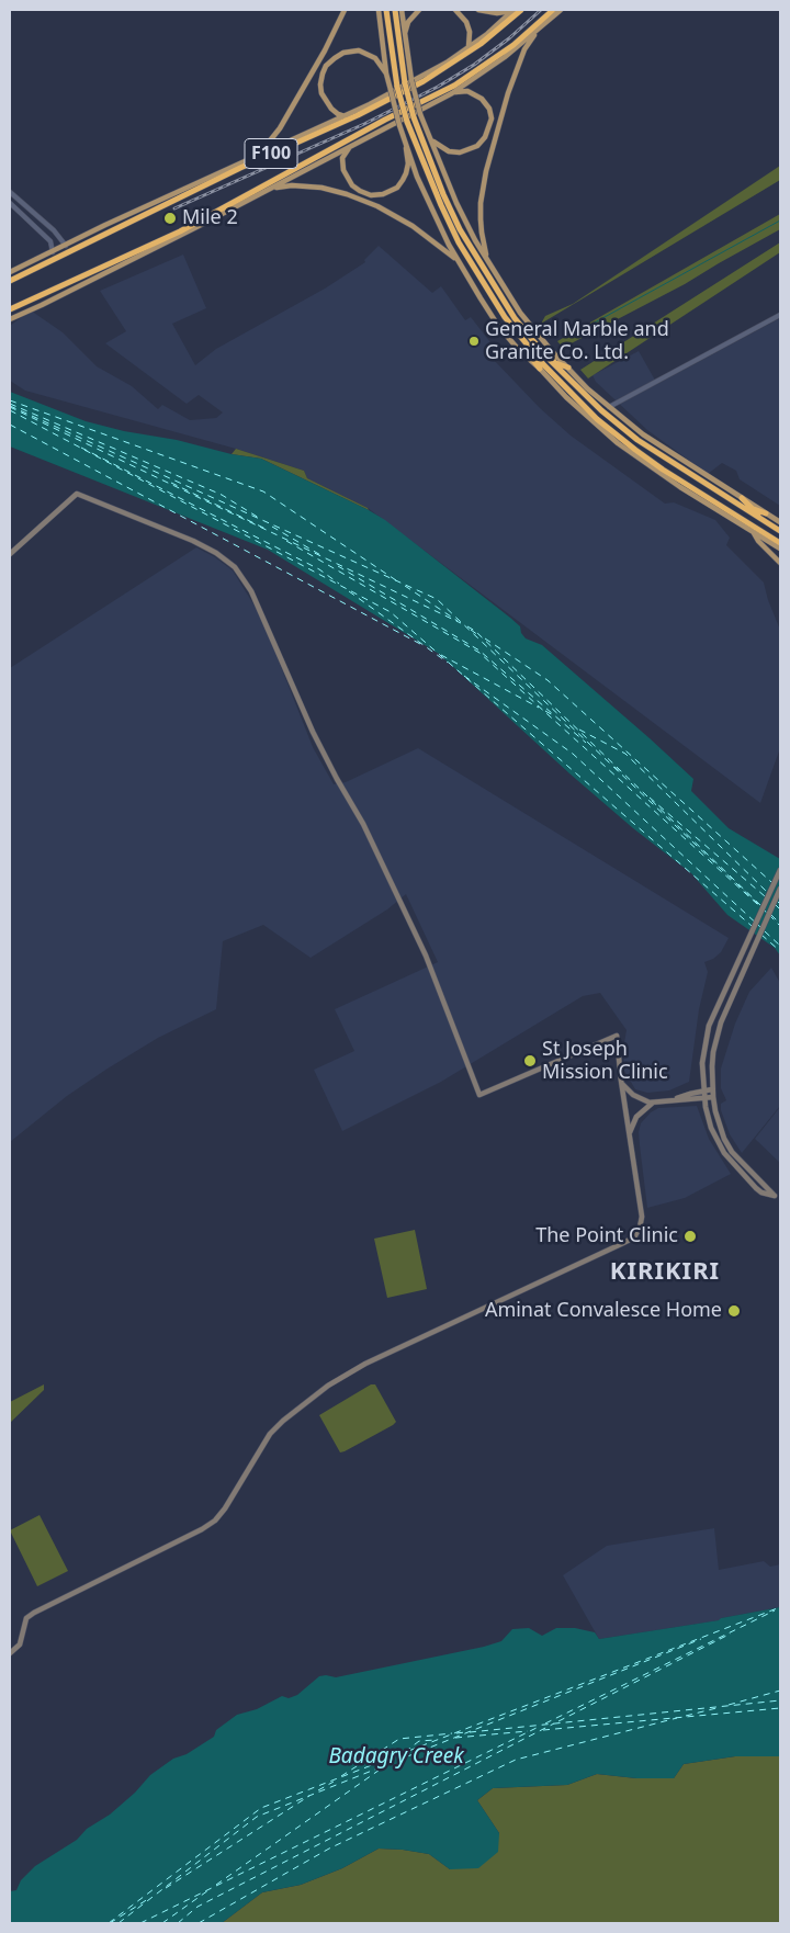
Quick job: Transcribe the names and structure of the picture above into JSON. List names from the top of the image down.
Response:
{
  "streets": {
    "highway": ["F100"]
  },
  "districts": ["KIRIKIRI"],
  "water": ["Badagry Creek"],
  "places": [
    "Mile 2",
    "General Marble and Granite Co. Ltd.",
    "St Joseph Mission Clinic",
    "The Point Clinic",
    "Aminat Convalesce Home"
  ]
}
